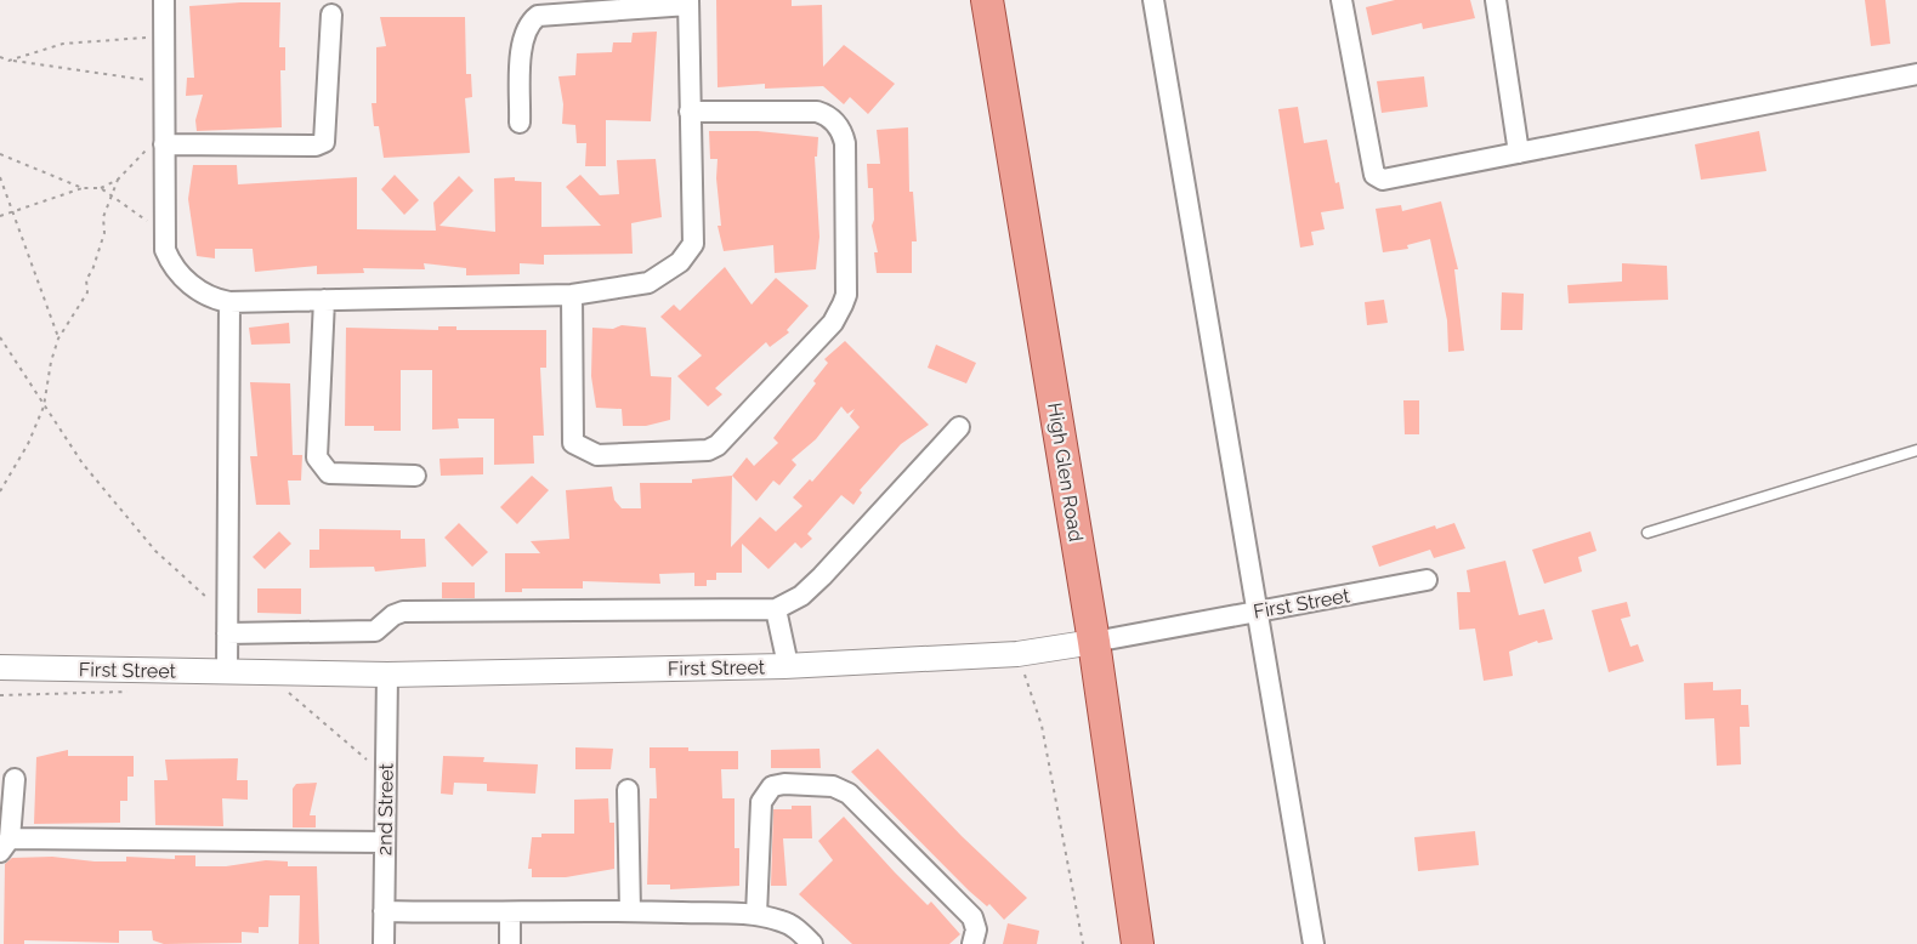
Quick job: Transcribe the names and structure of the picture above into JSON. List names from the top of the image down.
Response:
{
  "streets": {
    "main road": ["High Glen Road"],
    "street": ["First Street", "2nd Street"]
  },
  "crossings": [
    ["High Glen Road", "First Street"],
    ["First Street", "2nd Street"]
  ]
}
